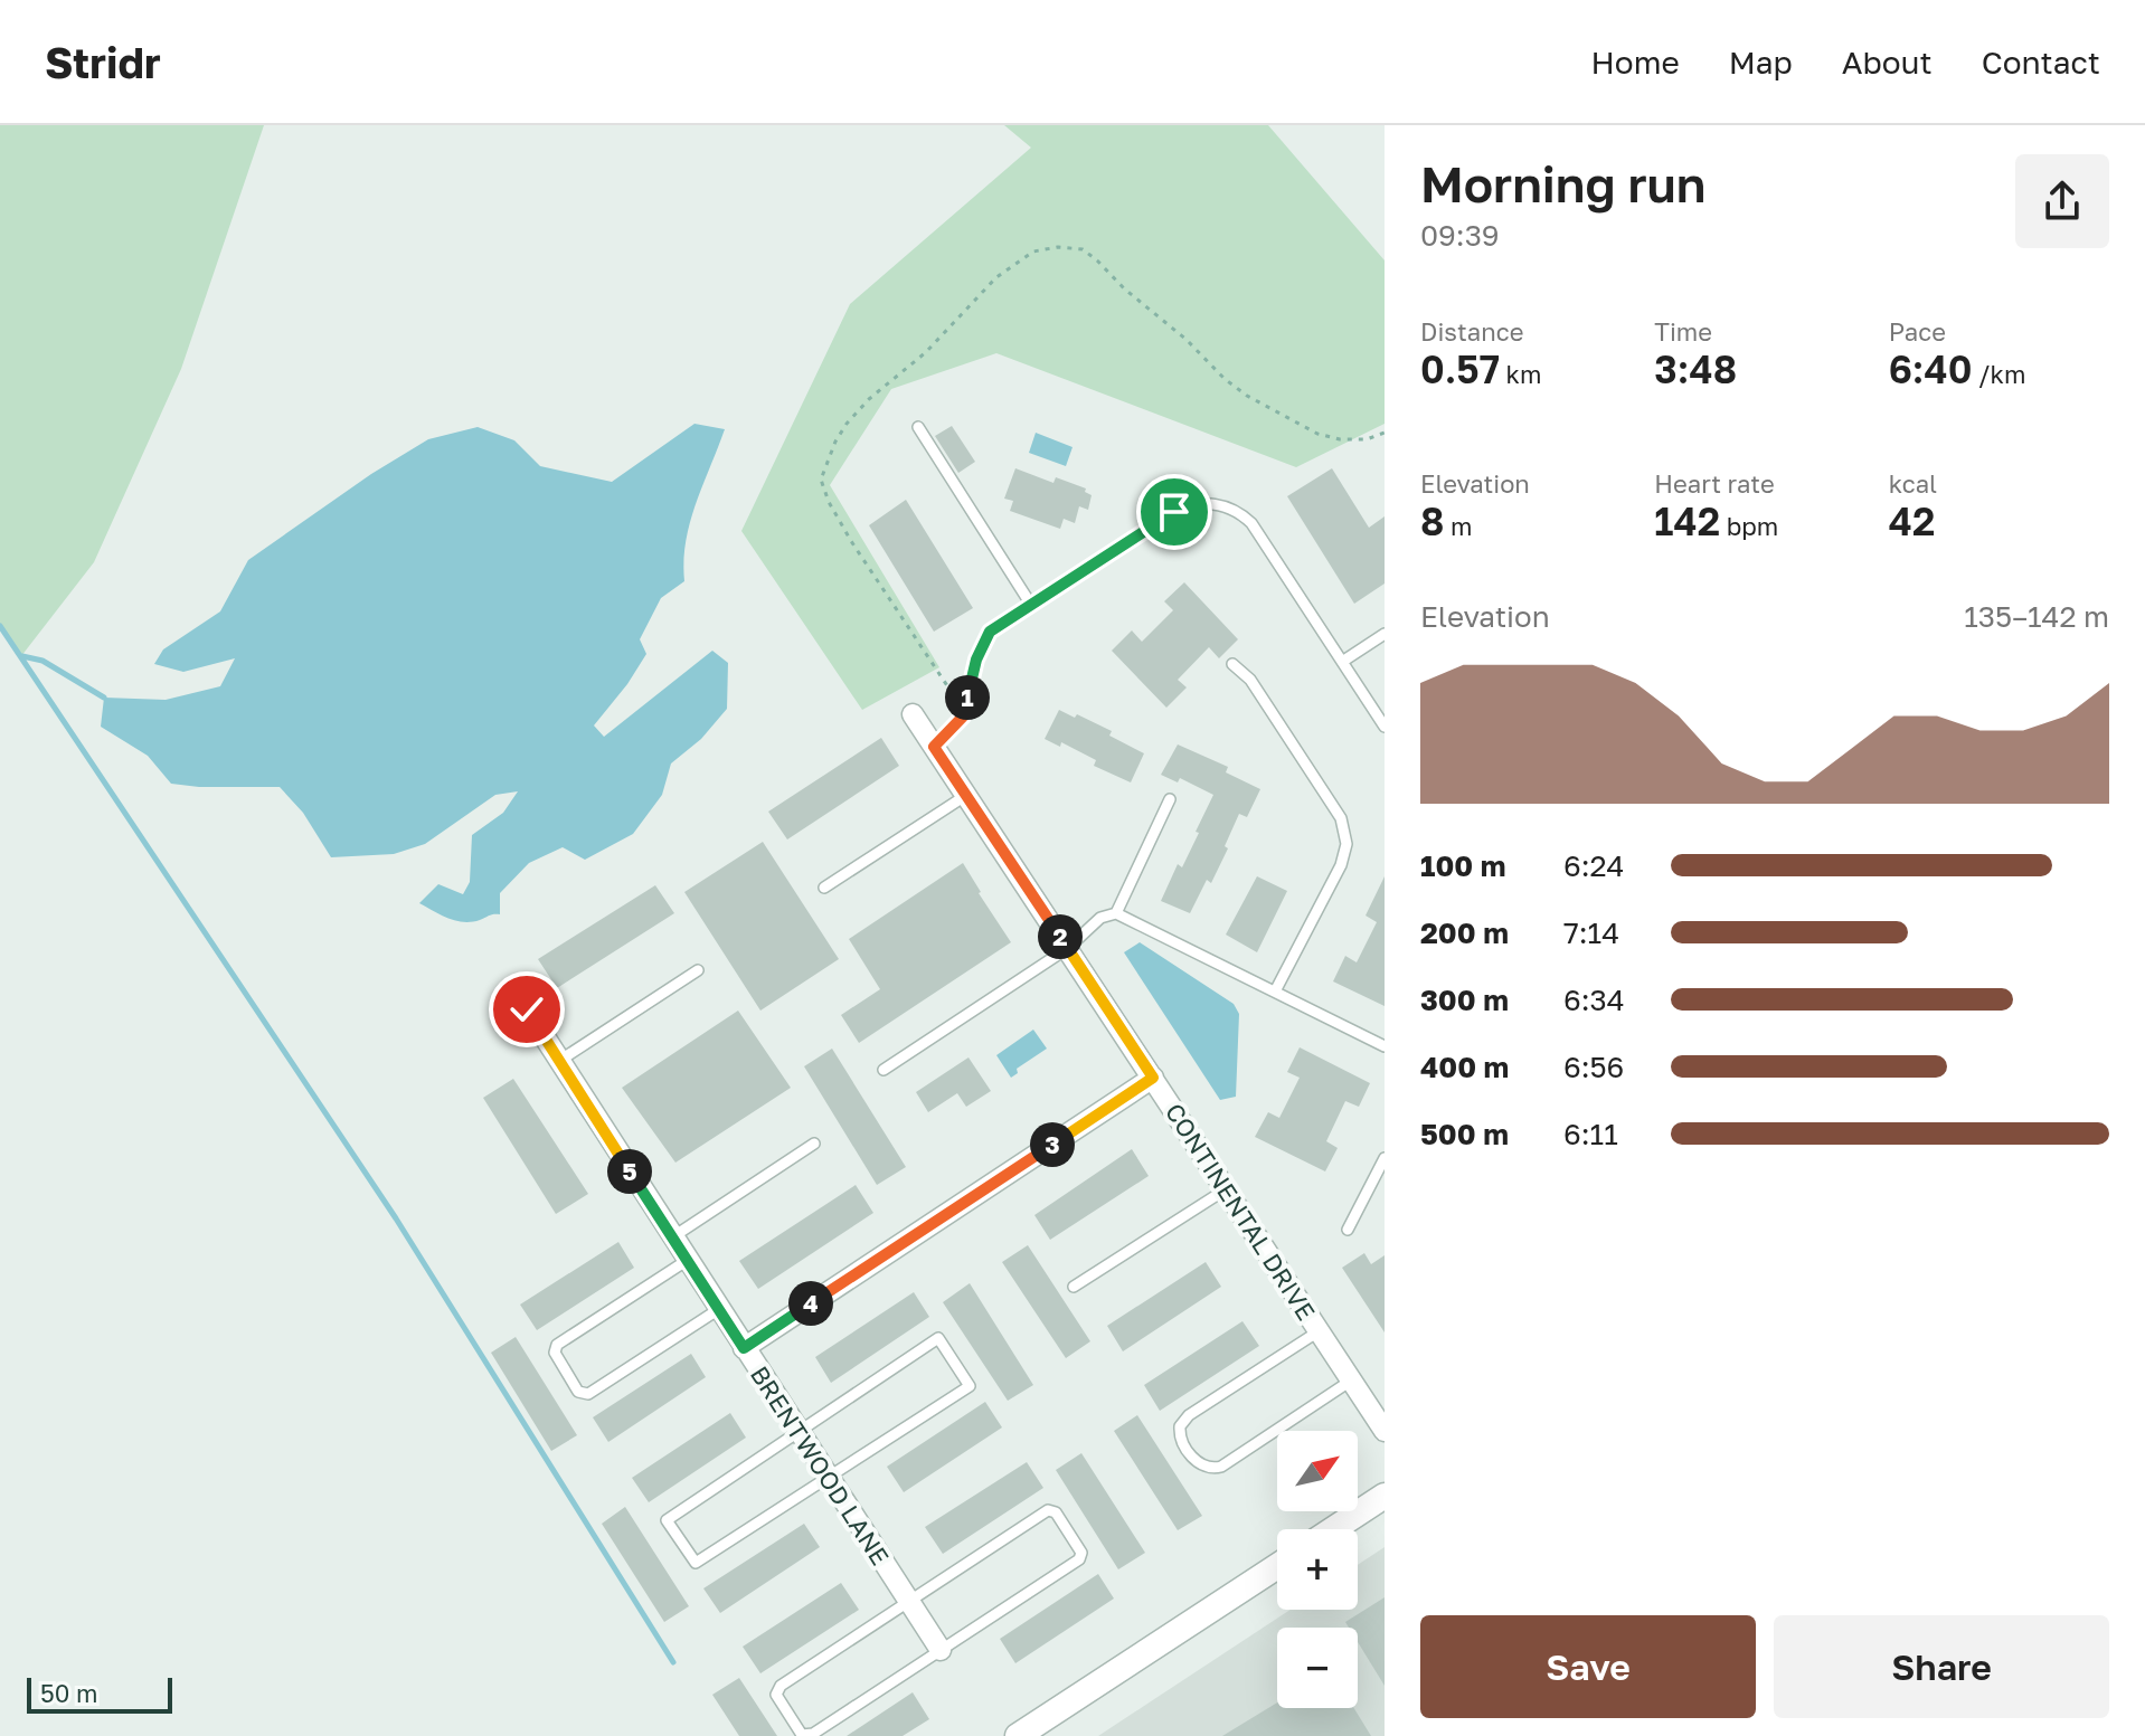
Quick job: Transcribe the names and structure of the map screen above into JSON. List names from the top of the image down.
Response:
{
  "streets": {
    "street": ["CONTINENTAL DRIVE", "BRENTWOOD LANE"]
  },
  "scale_bar": "50 m",
  "north": "top right",
  "page": {
    "header": "Stridr",
    "nav": [
      "Home",
      "Map",
      "About",
      "Contact"
    ],
    "heading": ["Morning run", "09:39"],
    "stats": [
      ["Distance", "0.57 km"],
      ["Time", "3:48"],
      ["Pace", "6:40 /km"],
      ["Elevation", "8 m"],
      ["Heart rate", "142 bpm"],
      ["kcal", "42"]
    ],
    "chart": ["Elevation", "135–142 m"],
    "pins": [
      "1",
      "2",
      "3",
      "5",
      "4"
    ],
    "list": [
      {
        "name": "100 m",
        "note": "6:24"
      },
      {
        "name": "200 m",
        "note": "7:14"
      },
      {
        "name": "300 m",
        "note": "6:34"
      },
      {
        "name": "400 m",
        "note": "6:56"
      },
      {
        "name": "500 m",
        "note": "6:11"
      }
    ],
    "map_buttons": ["+", "−"],
    "buttons": ["Save", "Share"],
    "scale": "50 m"
  }
}
